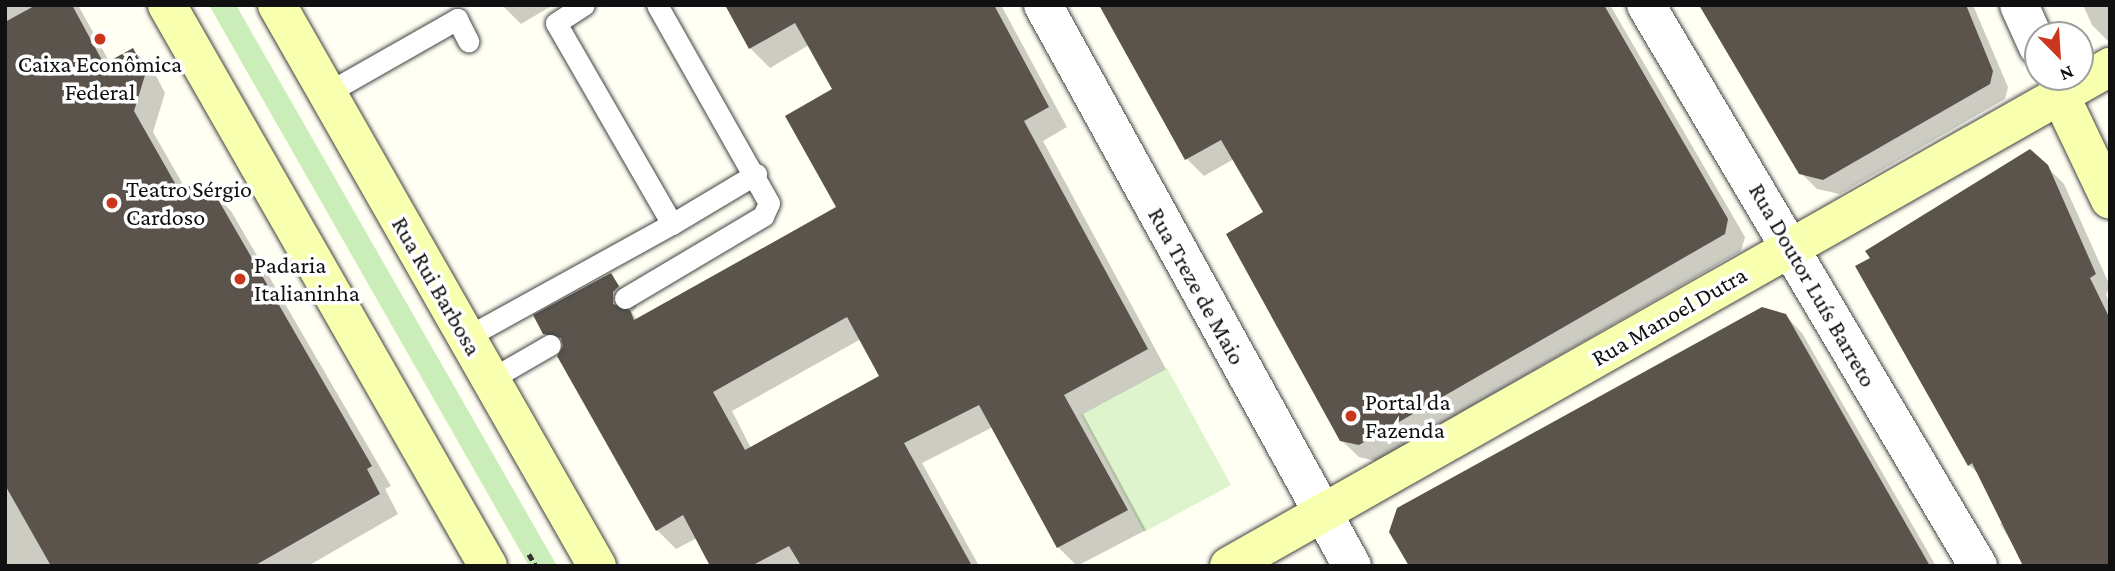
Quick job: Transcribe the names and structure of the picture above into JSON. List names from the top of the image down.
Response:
{
  "streets": {
    "main road": ["Rua Rui Barbosa", "Rua Manoel Dutra"],
    "street": ["Rua Doutor Luís Barreto", "Rua Treze de Maio"]
  },
  "crossings": [
    ["Rua Doutor Luís Barreto", "Rua Manoel Dutra"],
    ["Rua Treze de Maio", "Rua Manoel Dutra"]
  ],
  "places": [
    "Caixa Econômica Federal",
    "Teatro Sérgio Cardoso",
    "Padaria Italianinha",
    "Portal da Fazenda"
  ],
  "north": "bottom right"
}
